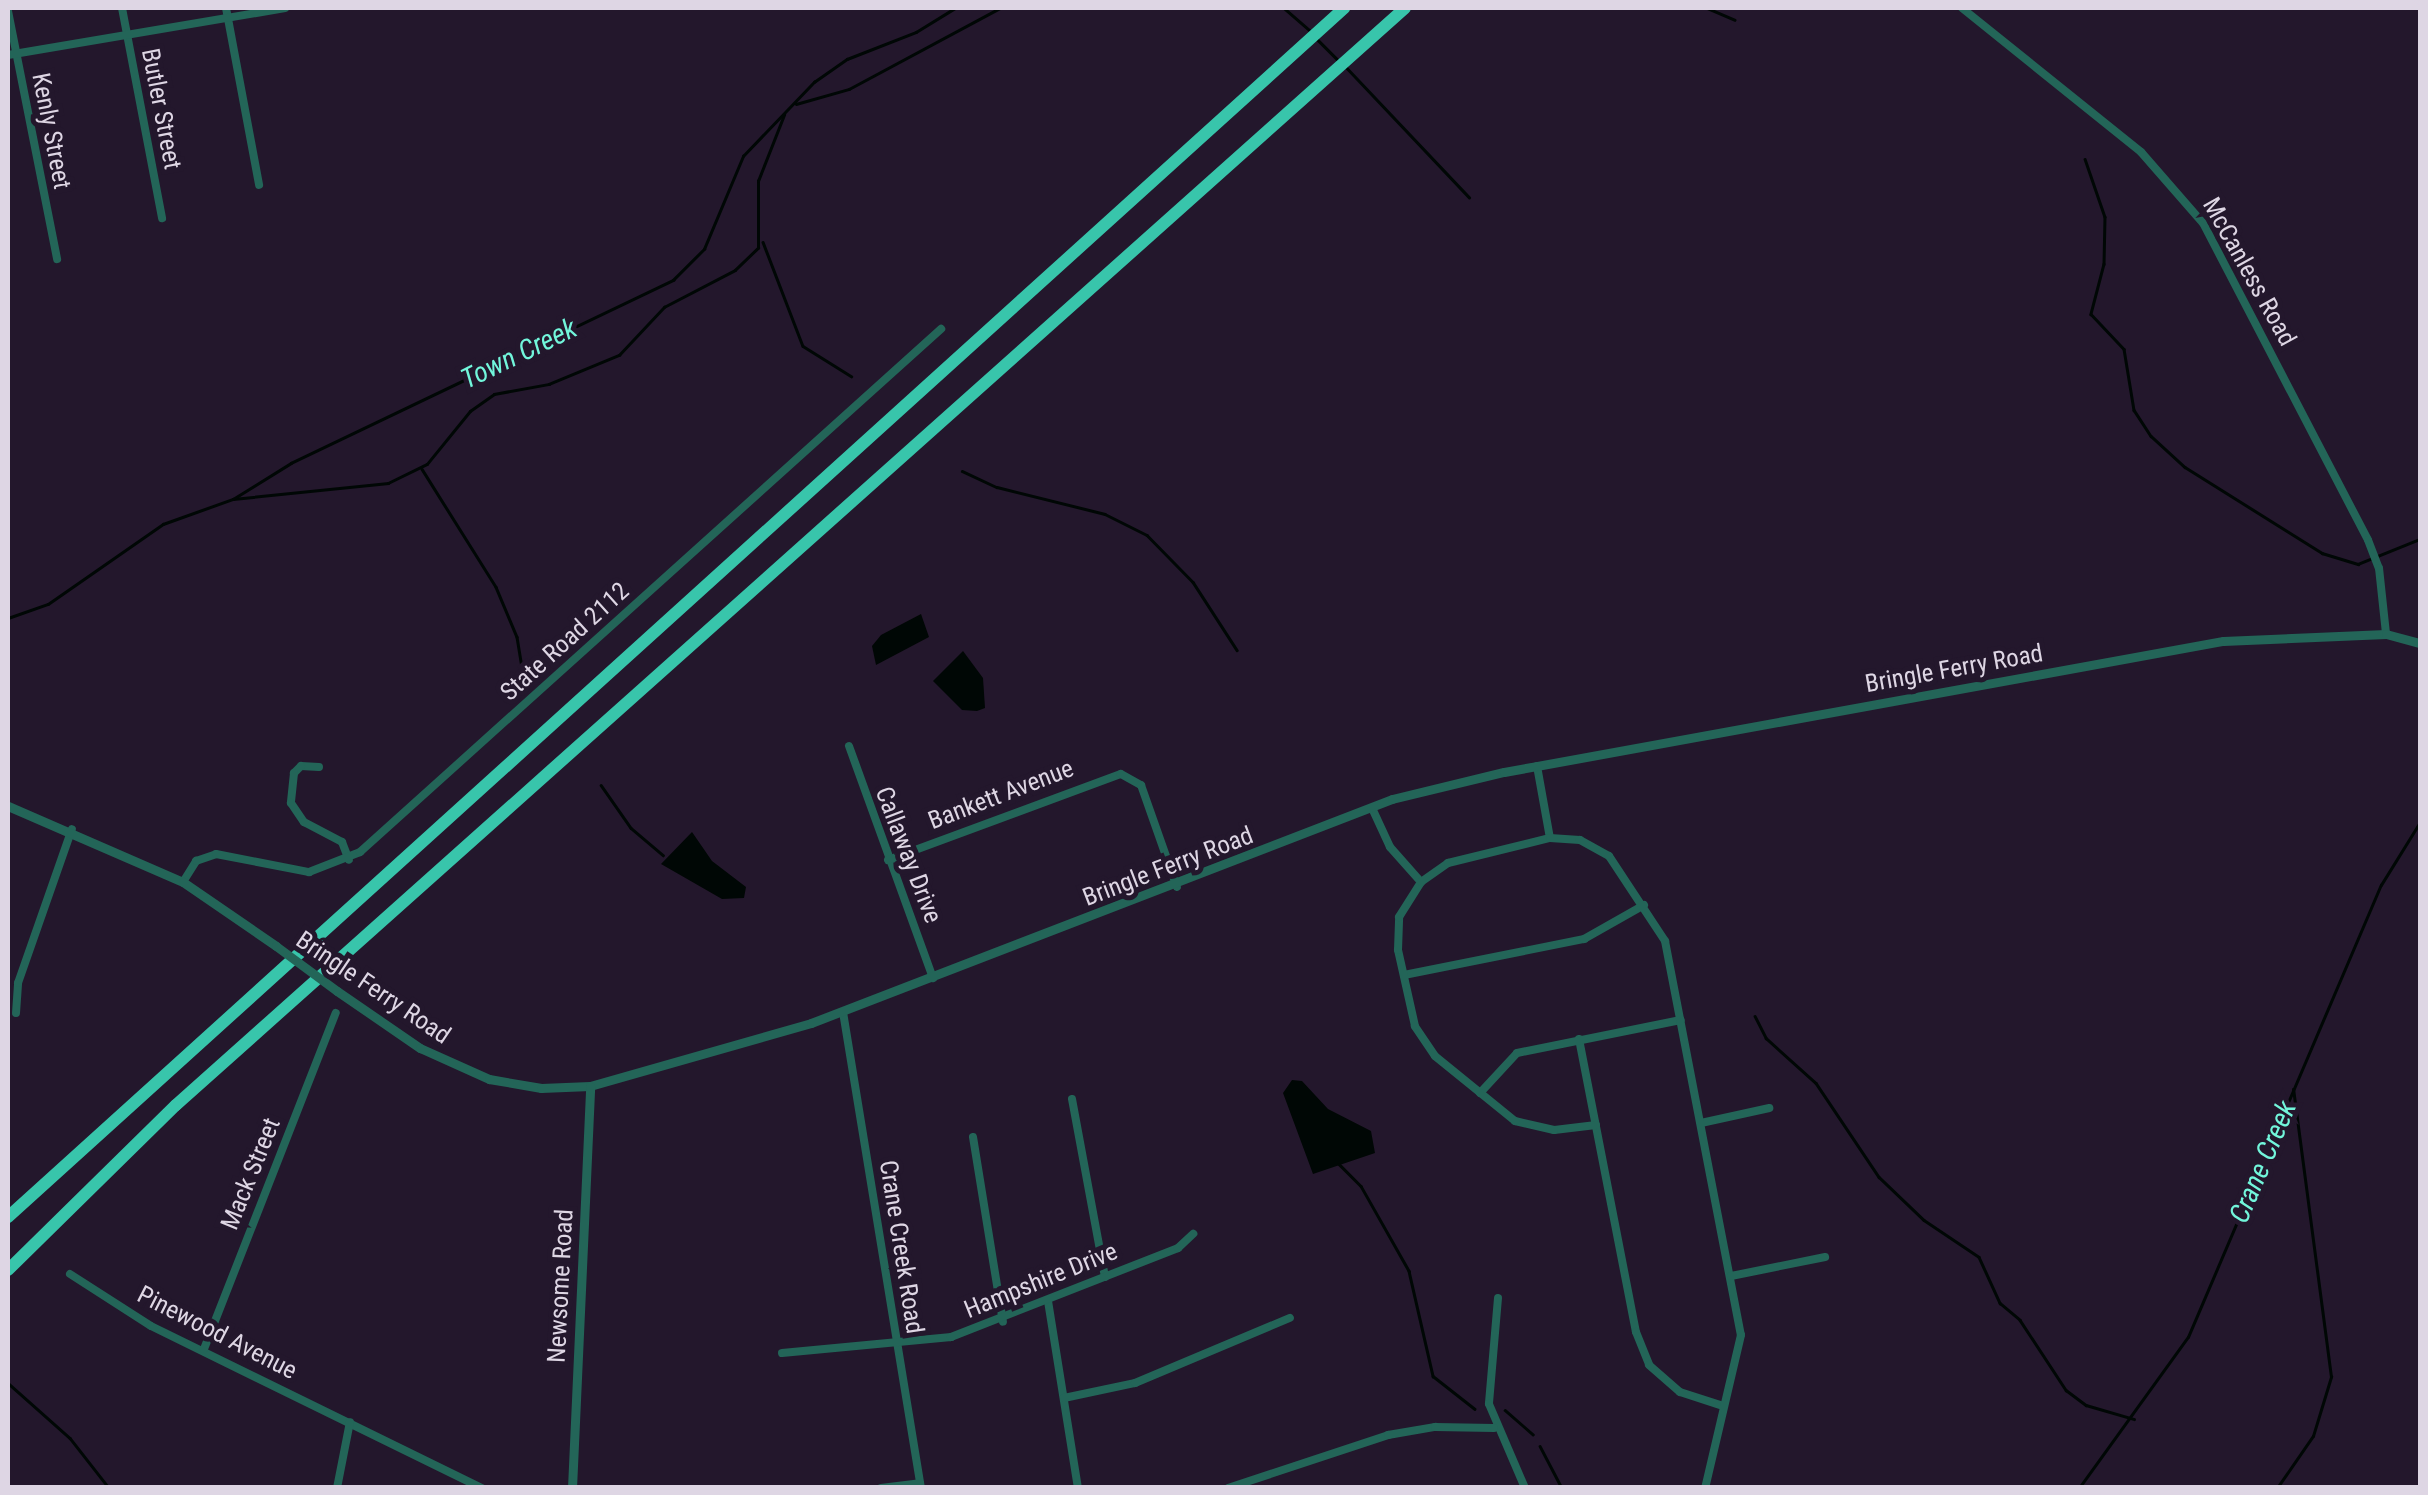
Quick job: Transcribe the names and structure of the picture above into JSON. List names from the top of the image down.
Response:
{
  "streets": {
    "street": [
      "Butler Street",
      "Kenly Street",
      "McCanless Road",
      "State Road 2112",
      "Bringle Ferry Road",
      "Bankett Avenue",
      "Callaway Drive",
      "Mack Street",
      "Crane Creek Road",
      "Hampshire Drive",
      "Newsome Road",
      "Pinewood Avenue"
    ]
  },
  "crossings": [
    ["McCanless Road", "Bringle Ferry Road"],
    ["State Road 2112", "Bringle Ferry Road"],
    ["Bringle Ferry Road", "Bankett Avenue"],
    ["Bringle Ferry Road", "Callaway Drive"],
    ["Bringle Ferry Road", "Crane Creek Road"],
    ["Bringle Ferry Road", "Newsome Road"],
    ["Bankett Avenue", "Callaway Drive"],
    ["Mack Street", "Pinewood Avenue"],
    ["Crane Creek Road", "Hampshire Drive"]
  ],
  "water": ["Town Creek", "Crane Creek"]
}
